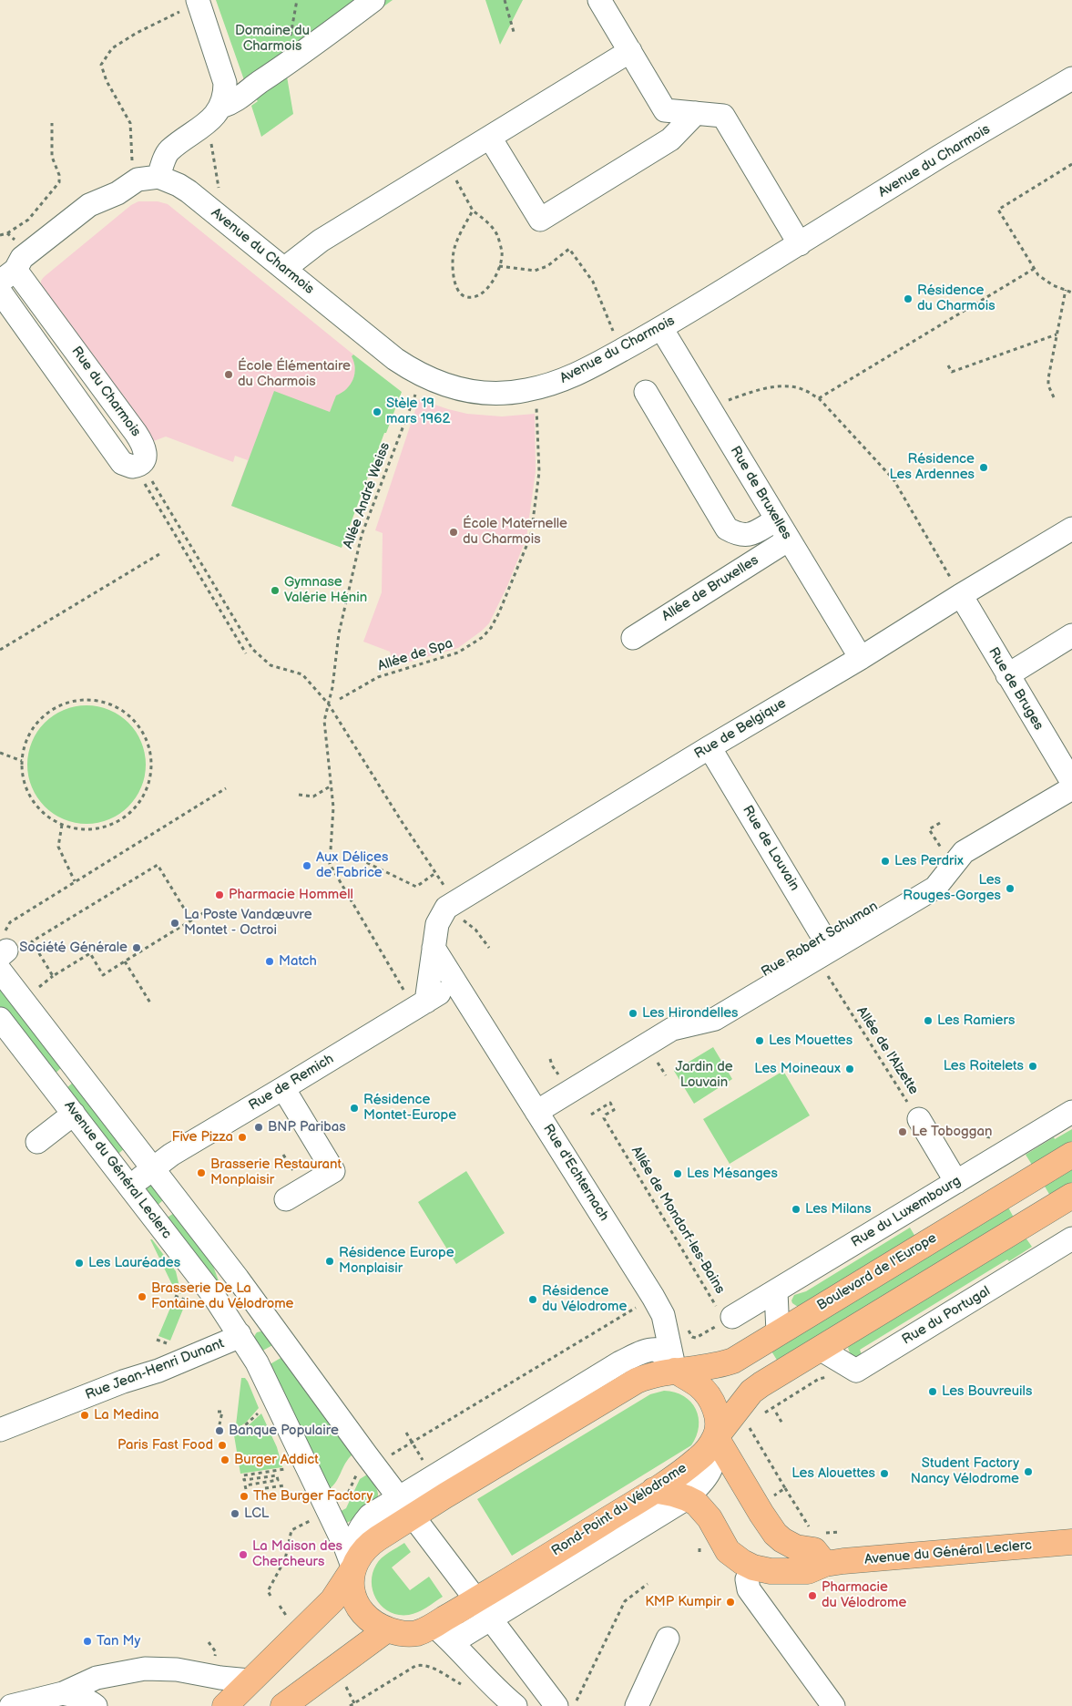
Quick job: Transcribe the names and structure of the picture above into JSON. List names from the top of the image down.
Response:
{
  "streets": {
    "main road": ["Avenue du Général Leclerc", "Boulevard de l'Europe", "Rond-Point du Vélodrome"],
    "street": [
      "Avenue du Charmois",
      "Rue du Charmois",
      "Rue de Bruxelles",
      "Allée de Bruxelles",
      "Rue de Bruges",
      "Rue de Belgique",
      "Rue de Louvain",
      "Rue Robert Schuman",
      "Rue de Remich",
      "Rue d'Echternach",
      "Rue du Luxembourg",
      "Rue du Portugal",
      "Rue Jean-Henri Dunant"
    ],
    "path": [
      "Allée André Weiss",
      "Allée de Spa",
      "Allée de l'Alzette",
      "Allée de Mondorf-les-Bains"
    ]
  },
  "crossings": [
    ["Avenue du Charmois", "Rue de Bruxelles"],
    ["Avenue du Charmois", "Allée de Spa"],
    ["Rue de Bruxelles", "Allée de Bruxelles"],
    ["Rue de Bruxelles", "Rue de Belgique"],
    ["Rue de Bruges", "Rue de Belgique"],
    ["Rue de Belgique", "Rue de Louvain"],
    ["Rue de Belgique", "Rue de Remich"],
    ["Rue de Louvain", "Rue Robert Schuman"],
    ["Rue Robert Schuman", "Rue d'Echternach"],
    ["Rue de Remich", "Avenue du Général Leclerc"],
    ["Rue de Remich", "Rue d'Echternach"],
    ["Avenue du Général Leclerc", "Rue Jean-Henri Dunant"],
    ["Avenue du Général Leclerc", "Rond-Point du Vélodrome"],
    ["Rue d'Echternach", "Boulevard de l'Europe"],
    ["Rue d'Echternach", "Rond-Point du Vélodrome"],
    ["Rue du Luxembourg", "Allée de Mondorf-les-Bains"],
    ["Boulevard de l'Europe", "Rond-Point du Vélodrome"]
  ],
  "parks": ["Domaine du Charmois", "Jardin de Louvain"],
  "places": [
    "Résidence du Charmois",
    "École Élémentaire du Charmois",
    "Stèle 19 mars 1962",
    "Résidence Les Ardennes",
    "École Maternelle du Charmois",
    "Gymnase Valérie Hénin",
    "Les Perdrix",
    "Aux Délices de Fabrice",
    "Les Rouges-Gorges",
    "Pharmacie Hommell",
    "La Poste Vandœuvre Montet - Octroi",
    "Société Générale",
    "Match",
    "Les Hirondelles",
    "Les Ramiers",
    "Les Mouettes",
    "Les Roitelets",
    "Les Moineaux",
    "Résidence Montet-Europe",
    "BNP Paribas",
    "Le Toboggan",
    "Five Pizza",
    "Brasserie Restaurant Monplaisir",
    "Les Mésanges",
    "Les Milans",
    "Résidence Europe Monplaisir",
    "Les Lauréades",
    "Brasserie De La Fontaine du Vélodrome",
    "Résidence du Vélodrome",
    "Les Bouvreuils",
    "La Medina",
    "Banque Populaire",
    "Paris Fast Food",
    "Burger Addict",
    "Student Factory Nancy Vélodrome",
    "Les Alouettes",
    "The Burger Factory",
    "LCL",
    "La Maison des Chercheurs",
    "Pharmacie du Vélodrome",
    "KMP Kumpir",
    "Tan My"
  ]
}
